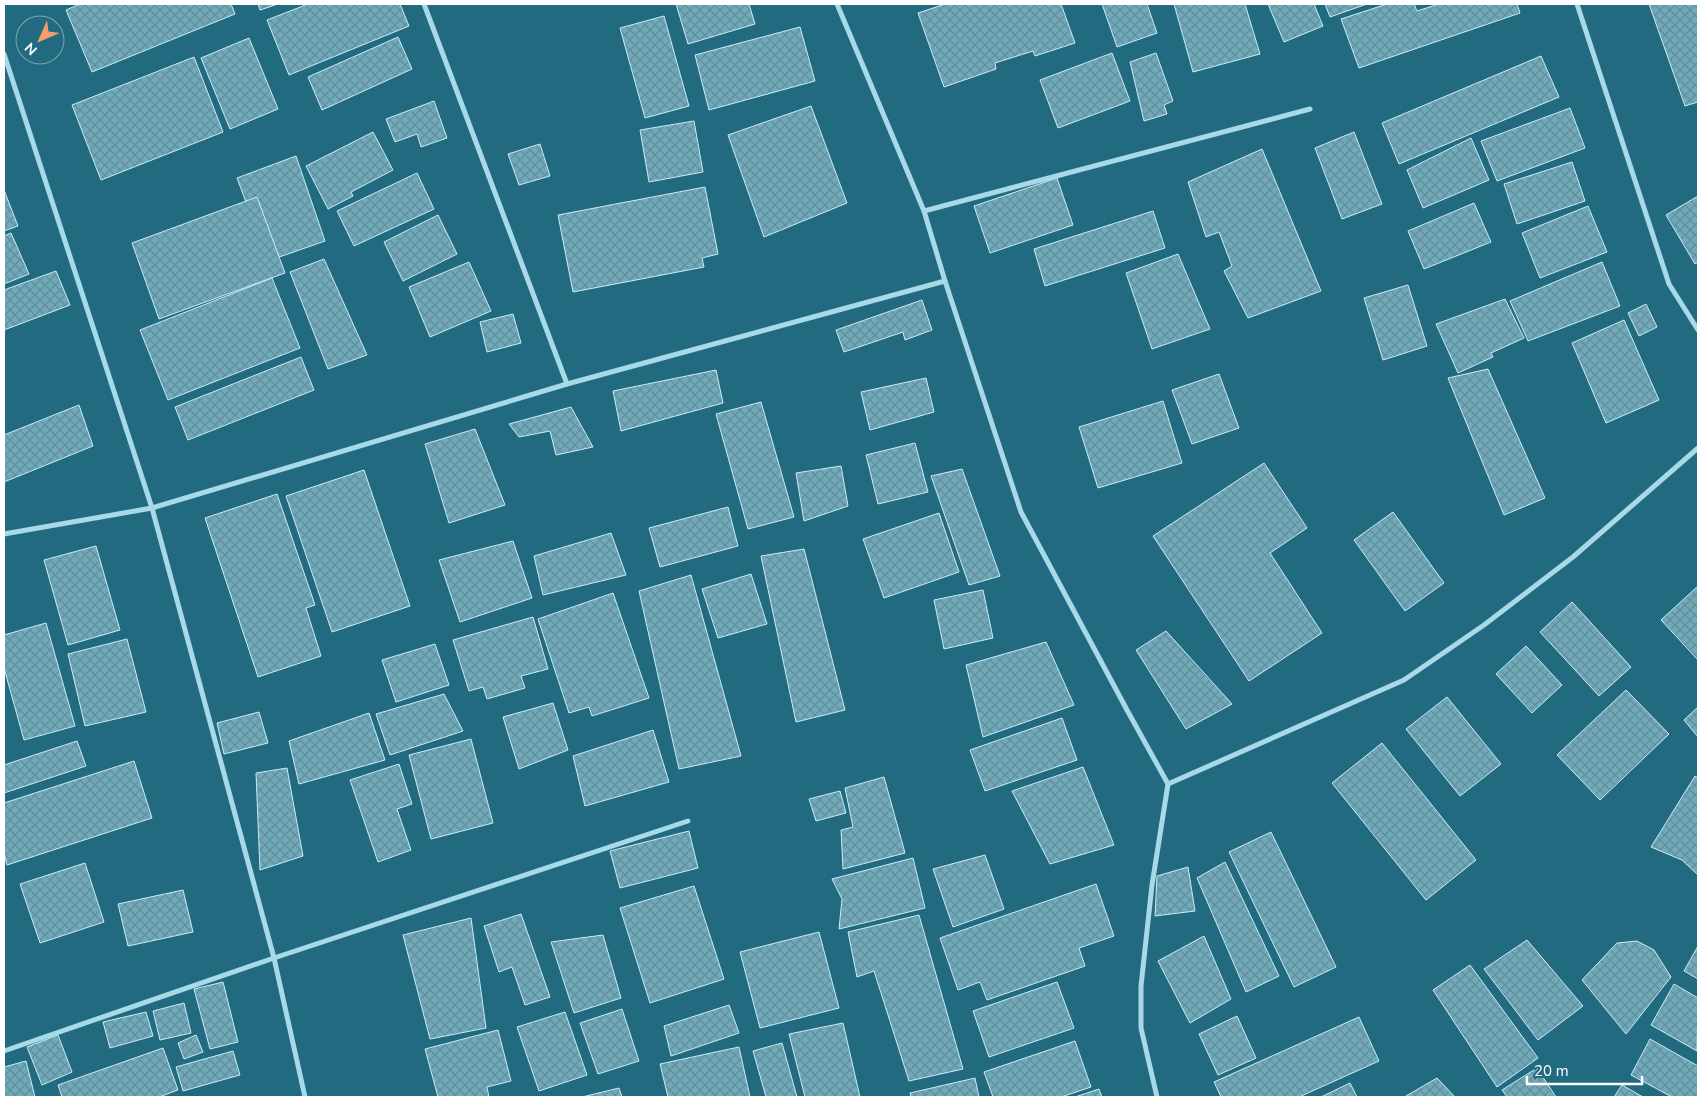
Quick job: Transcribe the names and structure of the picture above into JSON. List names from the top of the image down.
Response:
{
  "scale_bar": "20 m",
  "north": "bottom left"
}
